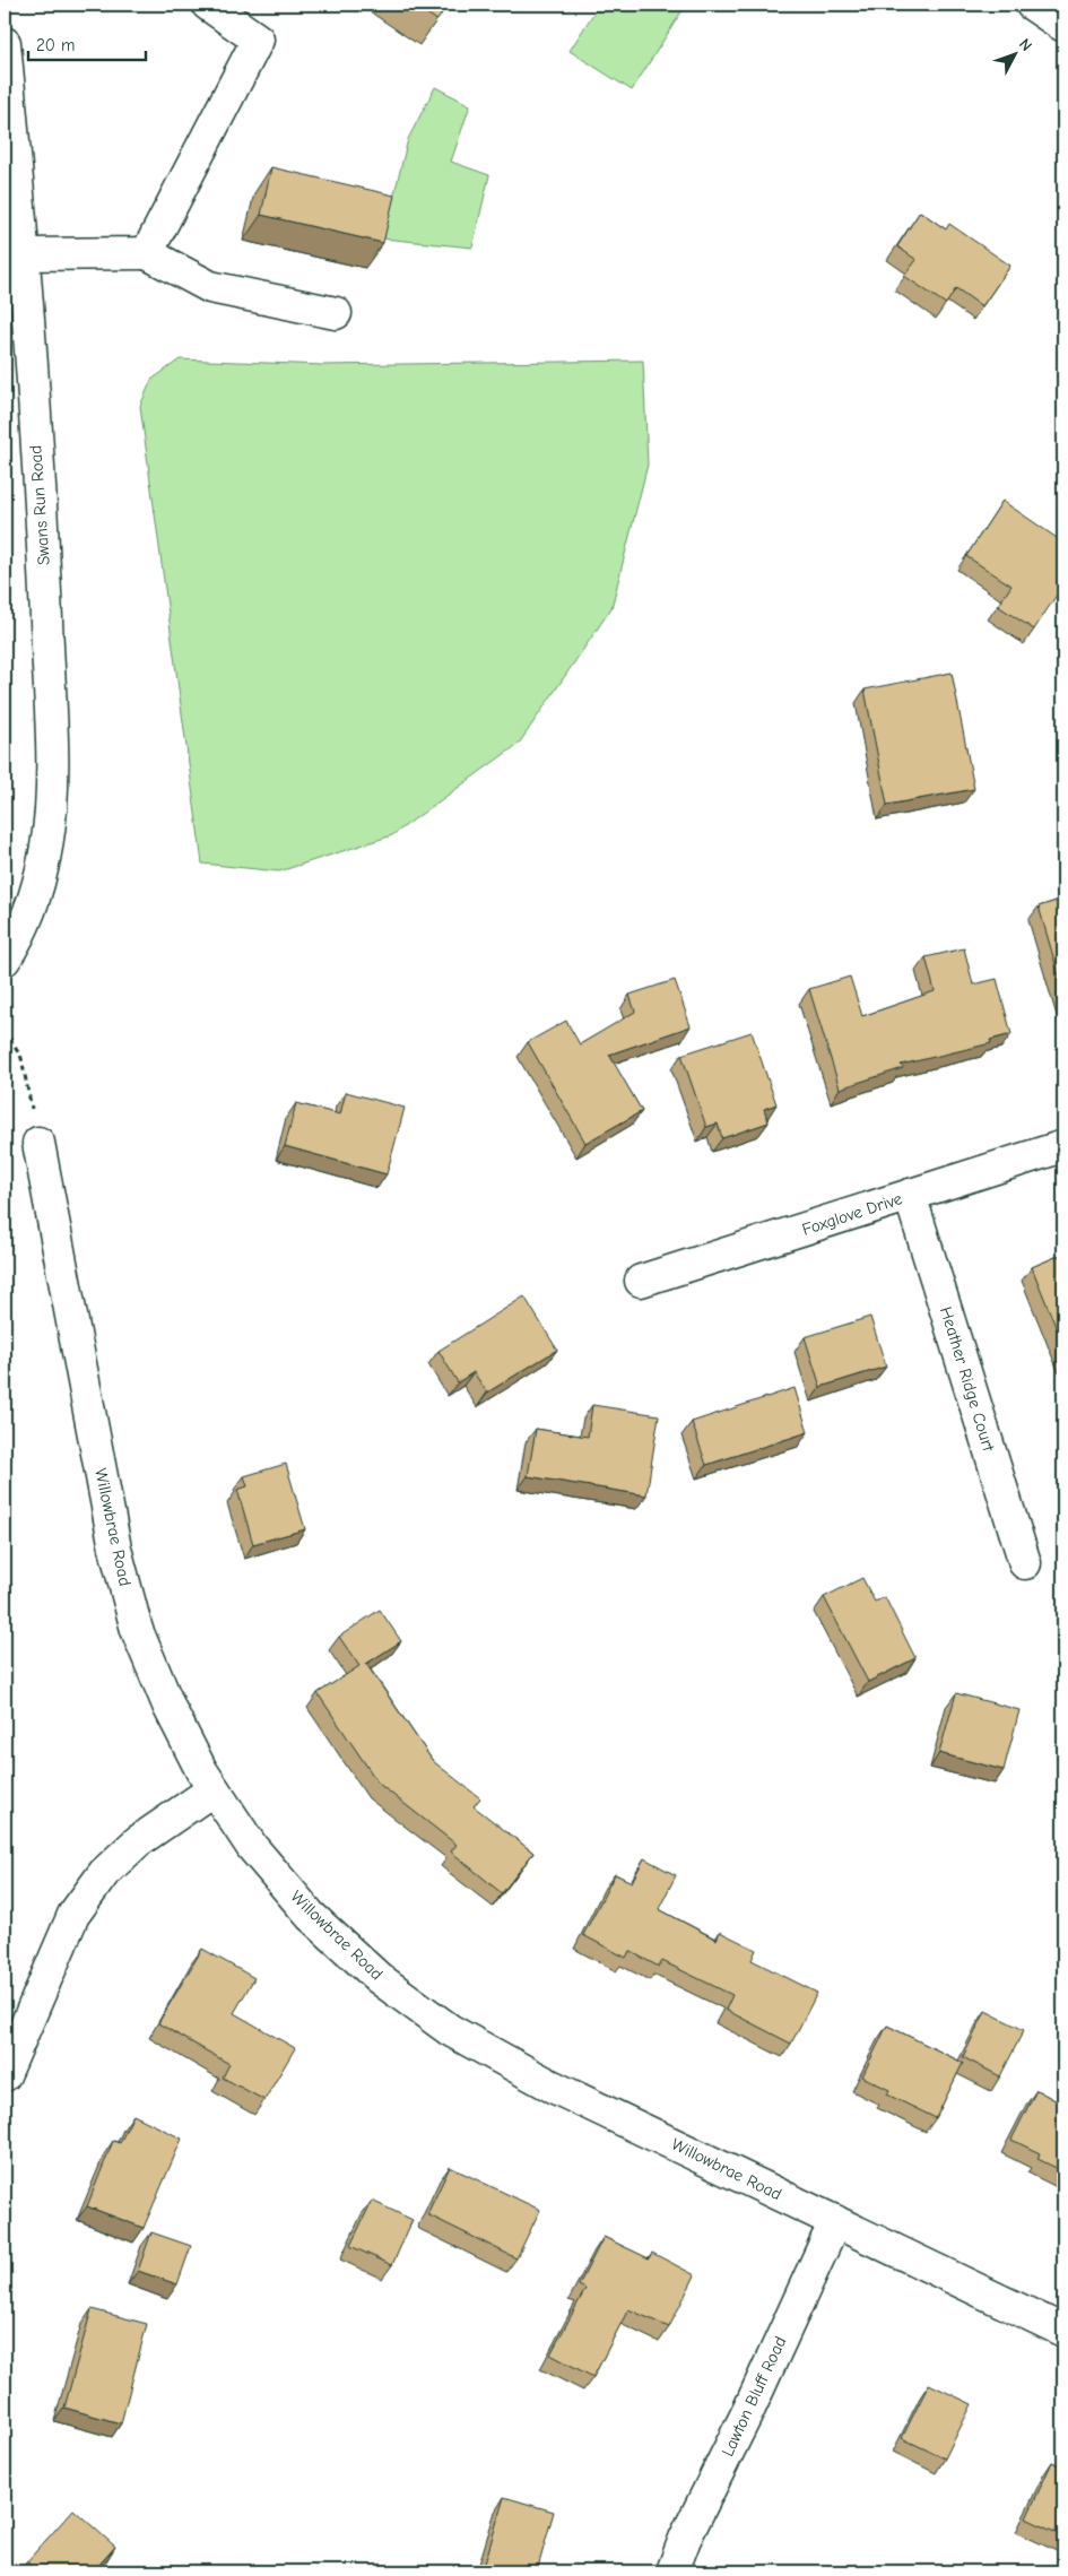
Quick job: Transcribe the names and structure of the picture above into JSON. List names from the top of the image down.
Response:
{
  "streets": {
    "street": [
      "Swans Run Road",
      "Foxglove Drive",
      "Heather Ridge Court",
      "Willowbrae Road",
      "Lawton Bluff Road"
    ]
  },
  "crossings": [
    ["Foxglove Drive", "Heather Ridge Court"],
    ["Willowbrae Road", "Lawton Bluff Road"]
  ],
  "scale_bar": "20 m",
  "north": "top right"
}
